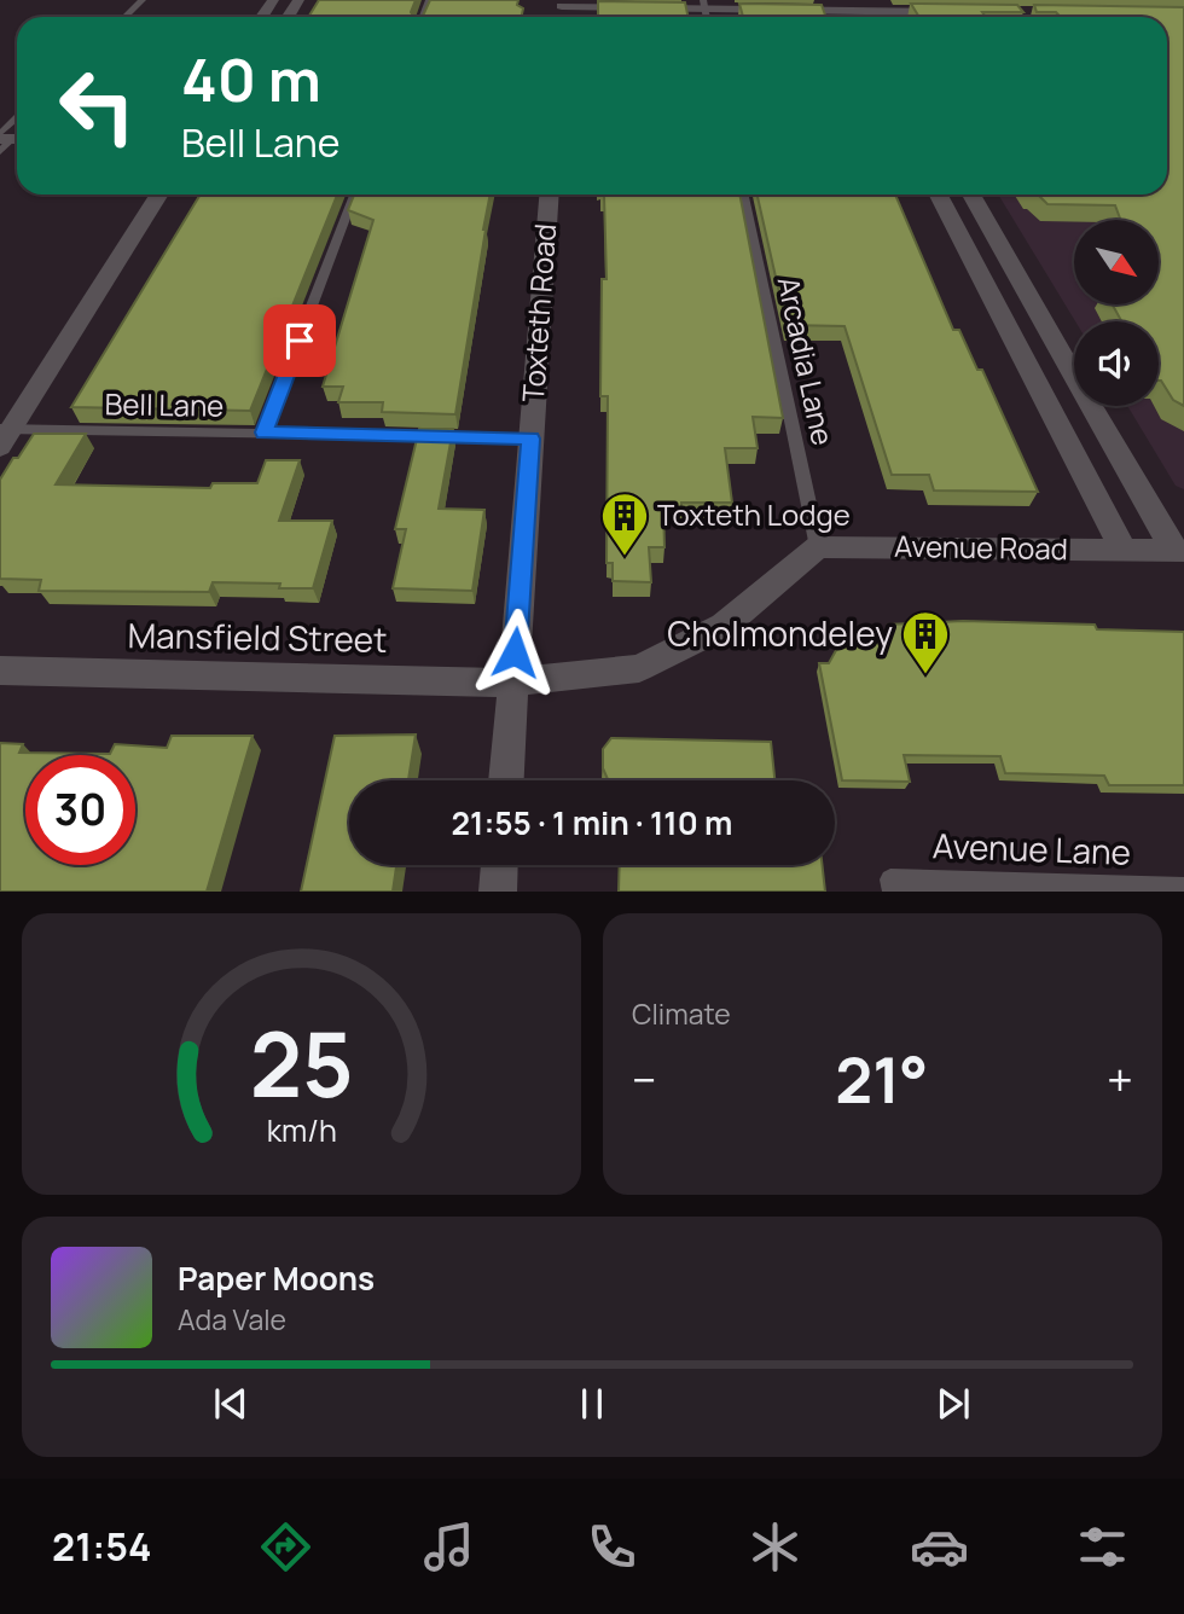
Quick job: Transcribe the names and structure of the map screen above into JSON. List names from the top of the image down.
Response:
{
  "streets": {
    "street": ["Toxteth Road", "Avenue Road", "Mansfield Street"],
    "lane": ["Arcadia Lane", "Bell Lane", "Avenue Lane"]
  },
  "crossings": [
    ["Toxteth Road", "Bell Lane"],
    ["Toxteth Road", "Mansfield Street"],
    ["Arcadia Lane", "Avenue Road"]
  ],
  "places": {
    "building": ["Toxteth Lodge", "Cholmondeley"]
  },
  "north": "bottom right",
  "page": {
    "turn": ["40 m", "Bell Lane"],
    "limit": "30",
    "trip": "21:55 · 1 min · 110 m",
    "tile": "Climate",
    "heat": ["−", "21°", "+"],
    "song": ["Paper Moons", "Ada Vale"],
    "tabs": "21:54",
    "gauge": ["25", "km/h"]
  }
}
